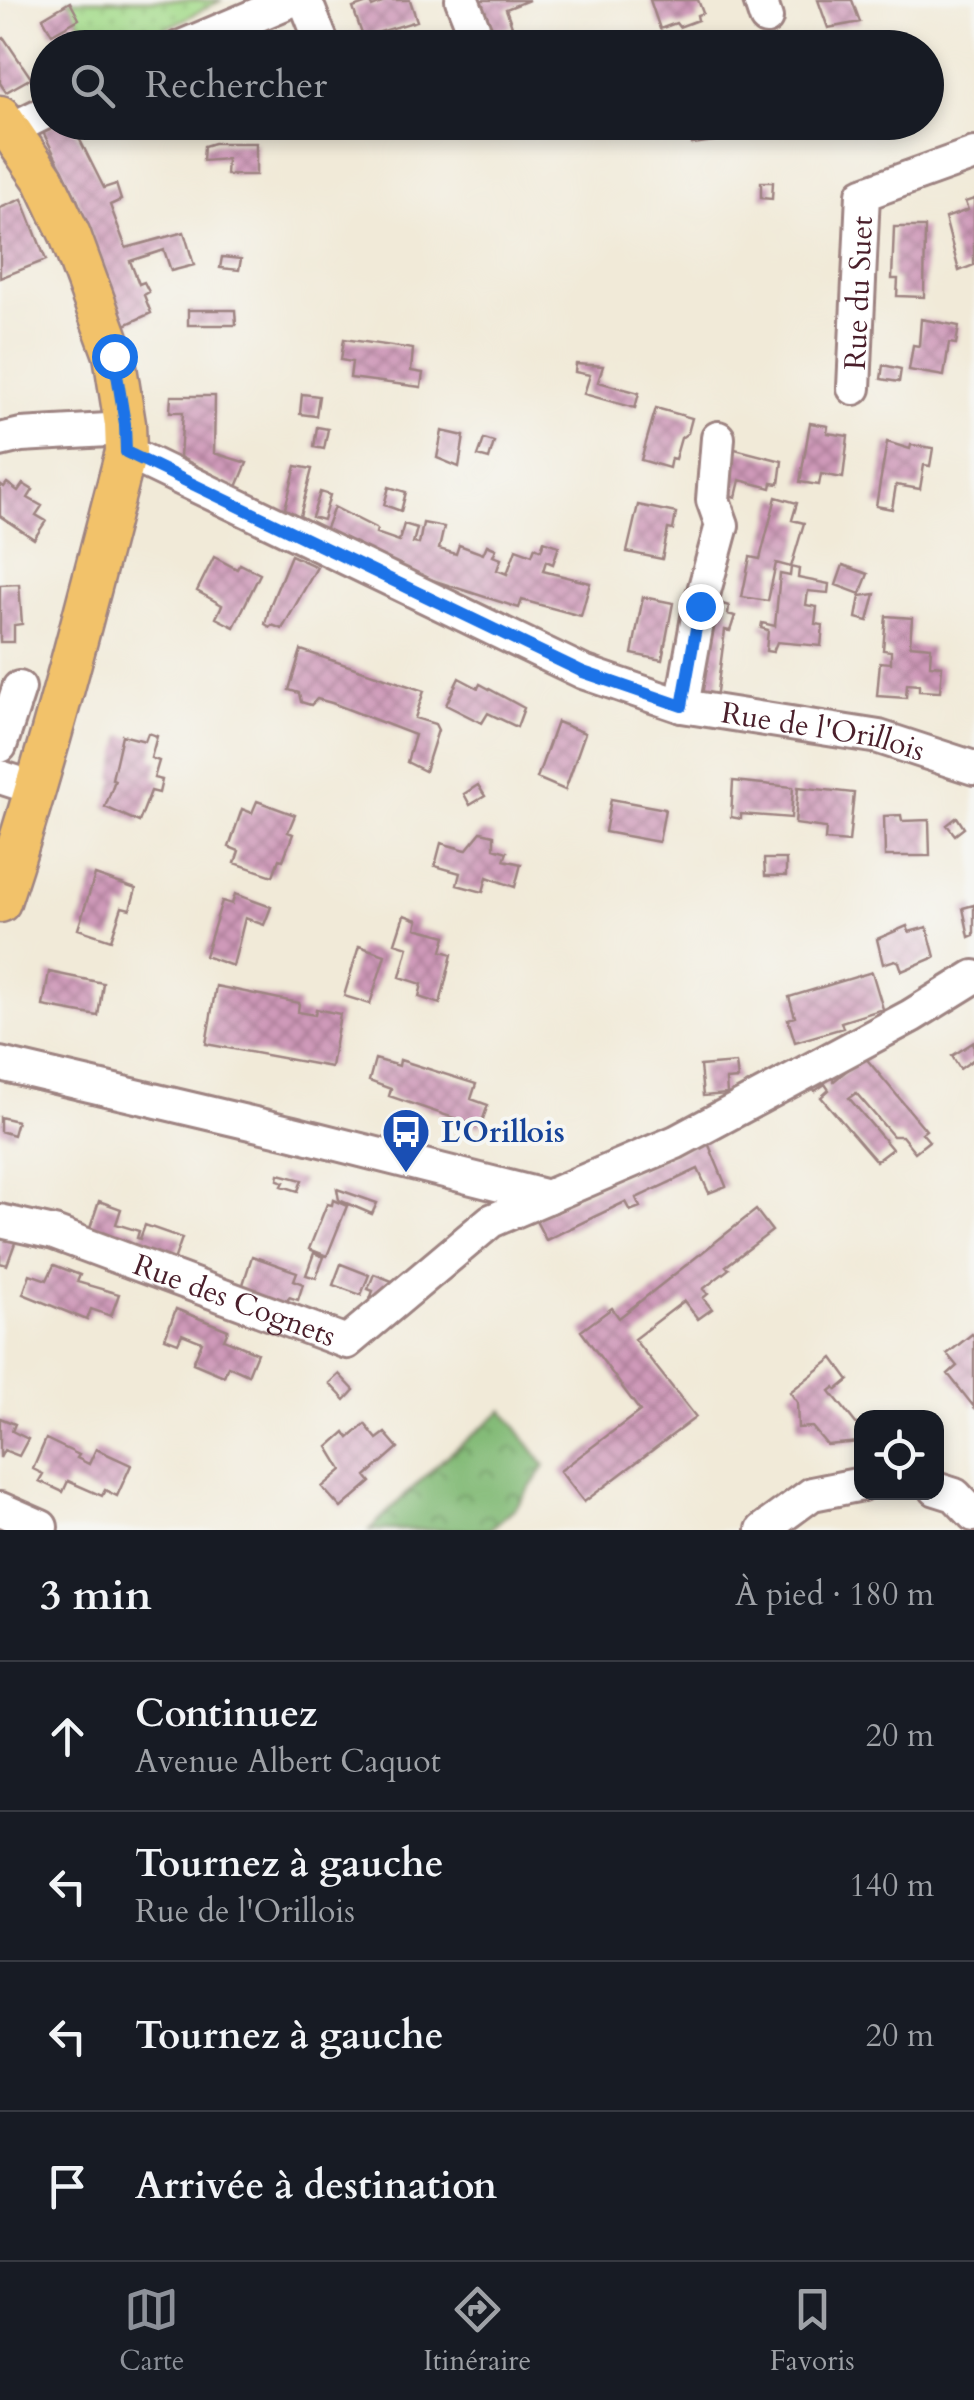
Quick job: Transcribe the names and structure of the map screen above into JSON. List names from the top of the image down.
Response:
{
  "streets": {
    "street": ["Rue du Suet", "Rue de l'Orillois", "Rue des Cognets"]
  },
  "places": {
    "bus stop": ["L'Orillois"]
  },
  "page": {
    "search": "Rechercher",
    "heading": ["3 min", "À pied · 180 m"],
    "list": [
      ["Continuez", "Avenue Albert Caquot", "20 m"],
      ["Tournez à gauche", "Rue de l'Orillois", "140 m"],
      ["Tournez à gauche", "20 m"],
      "Arrivée à destination"
    ],
    "nav": ["Carte", "Itinéraire", "Favoris"]
  }
}
